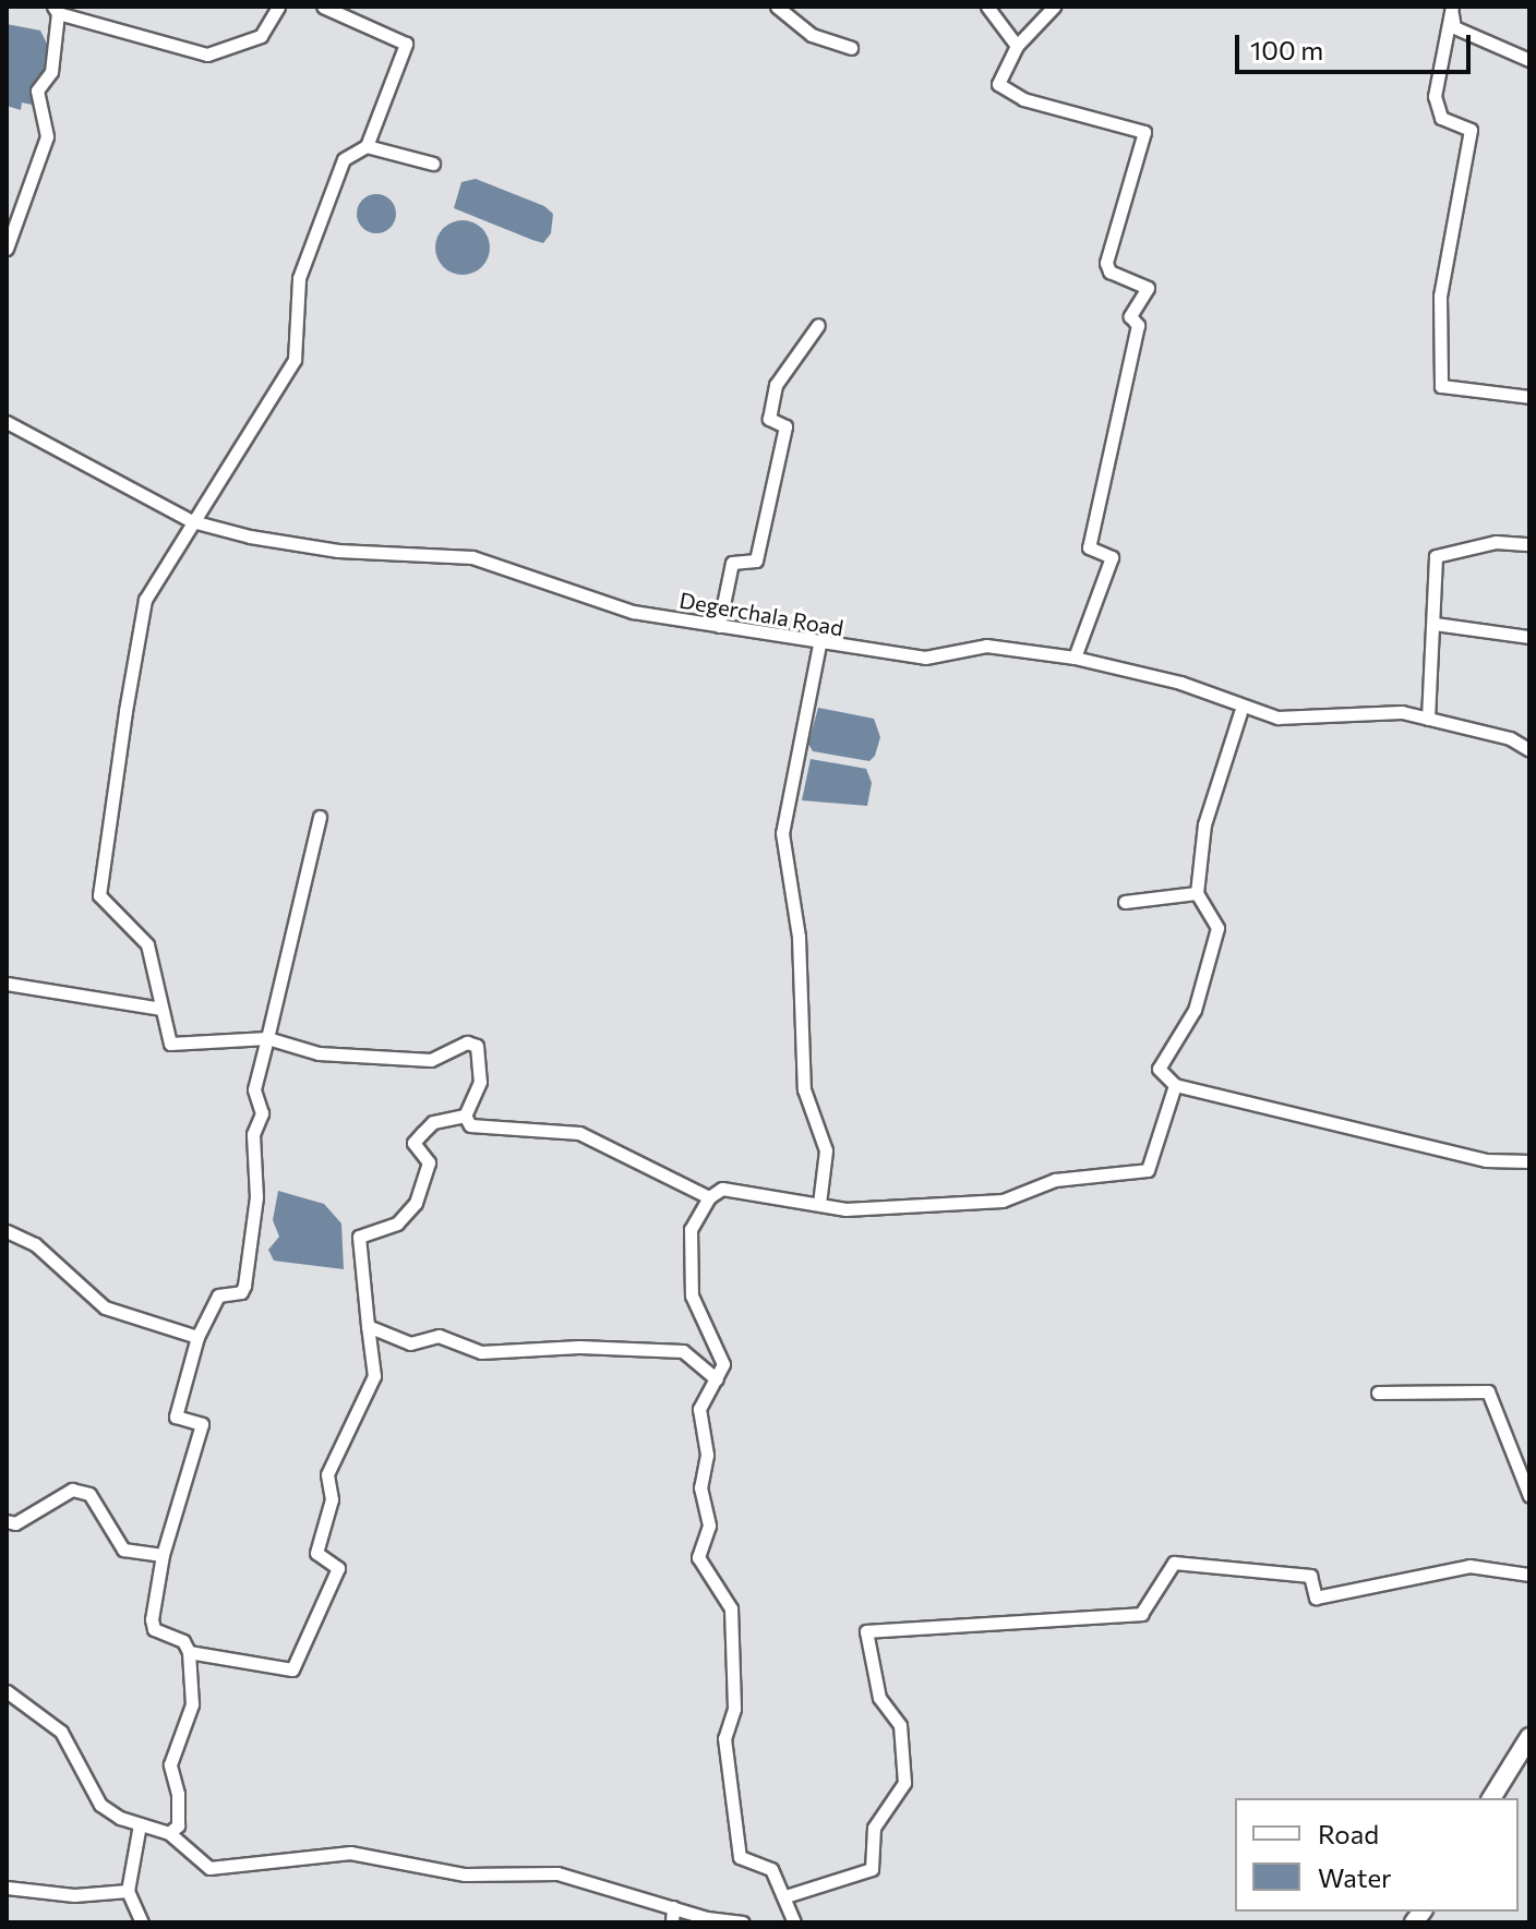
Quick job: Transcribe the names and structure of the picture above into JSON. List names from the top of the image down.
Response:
{
  "streets": {
    "street": ["Degerchala Road"]
  },
  "legend": ["Road", "Water"],
  "scale_bar": "100 m"
}
